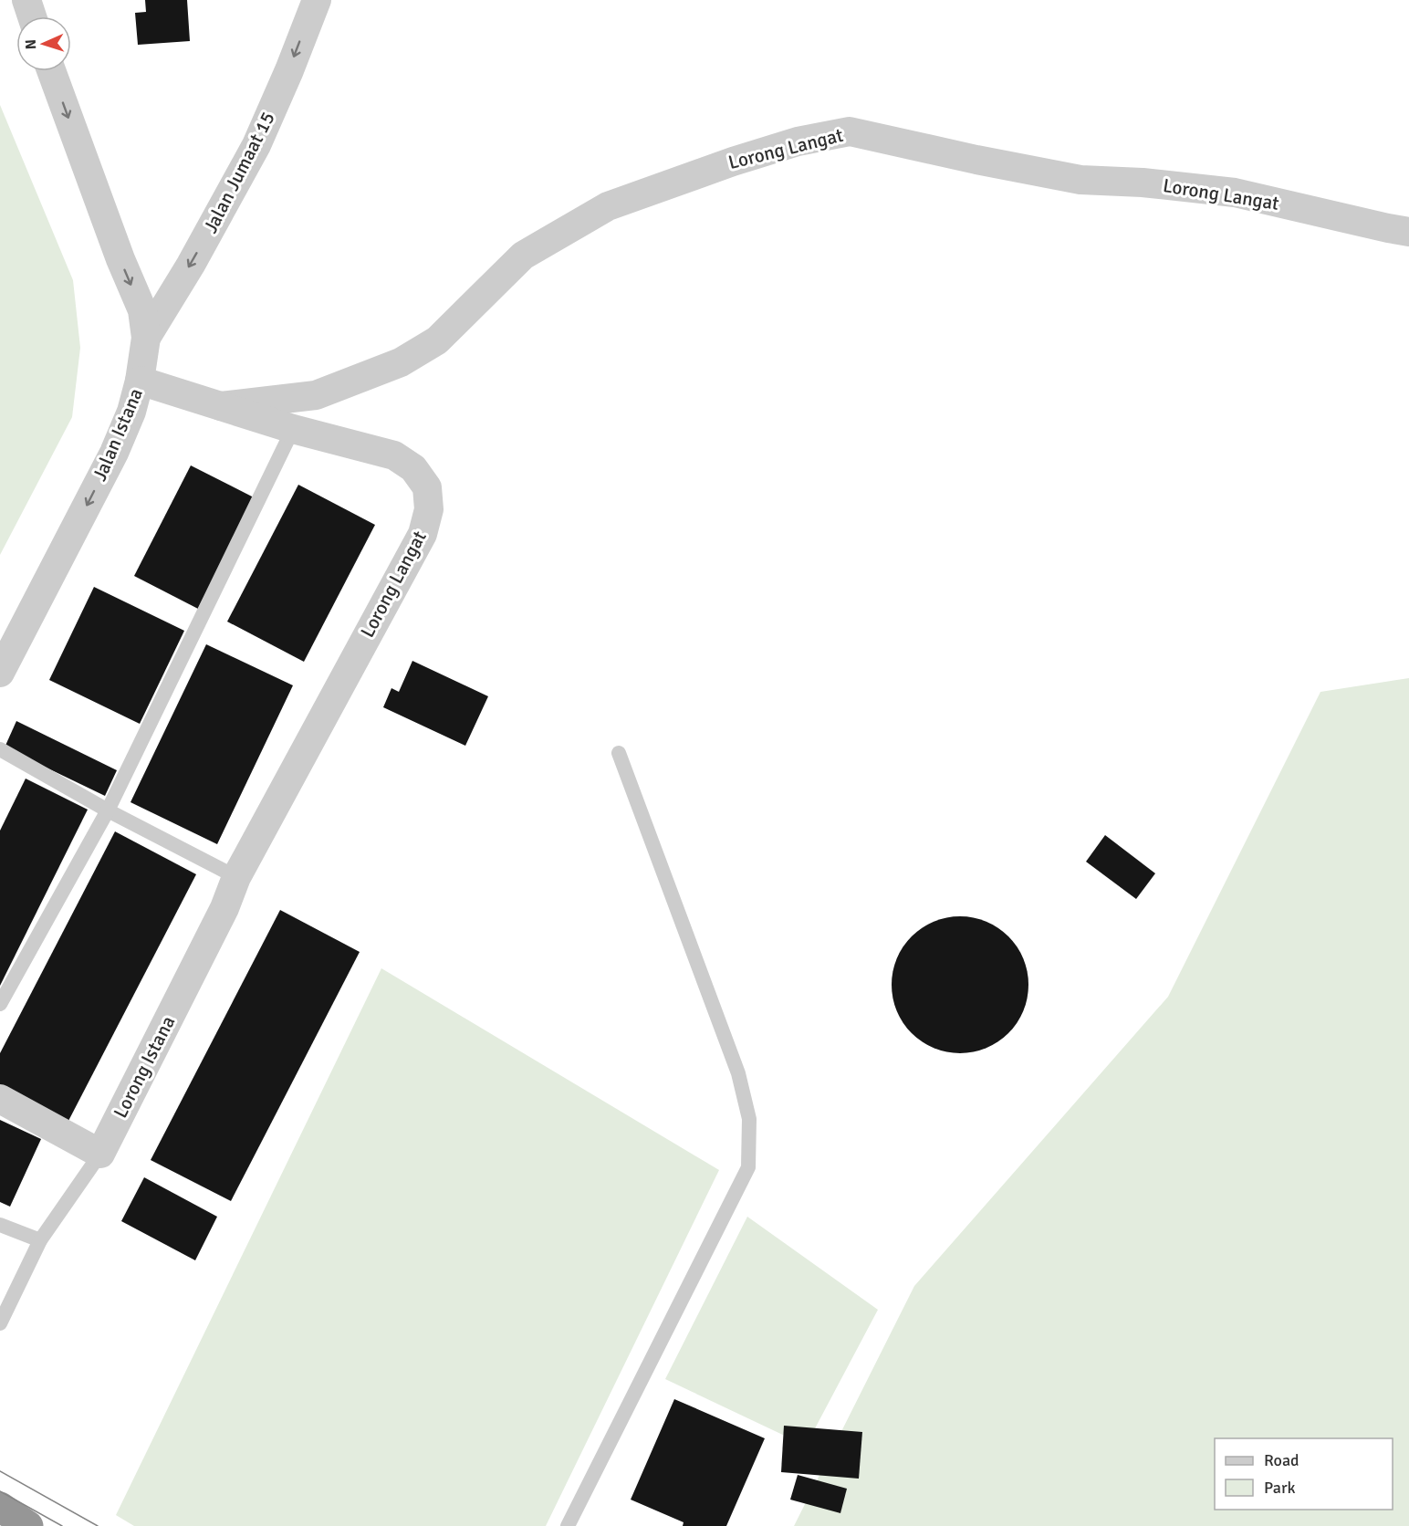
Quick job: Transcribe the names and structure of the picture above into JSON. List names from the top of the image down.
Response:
{
  "streets": {
    "street": [
      "Lorong Langat",
      "Jalan Jumaat 15",
      "Jalan Istana",
      "Lorong Istana"
    ]
  },
  "crossings": [
    ["Lorong Langat", "Jalan Istana"],
    ["Lorong Langat", "Lorong Istana"],
    ["Jalan Jumaat 15", "Jalan Istana"]
  ],
  "one_way": ["Jalan Jumaat 15", "Jalan Istana"],
  "legend": ["Road", "Park"],
  "north": "left"
}
